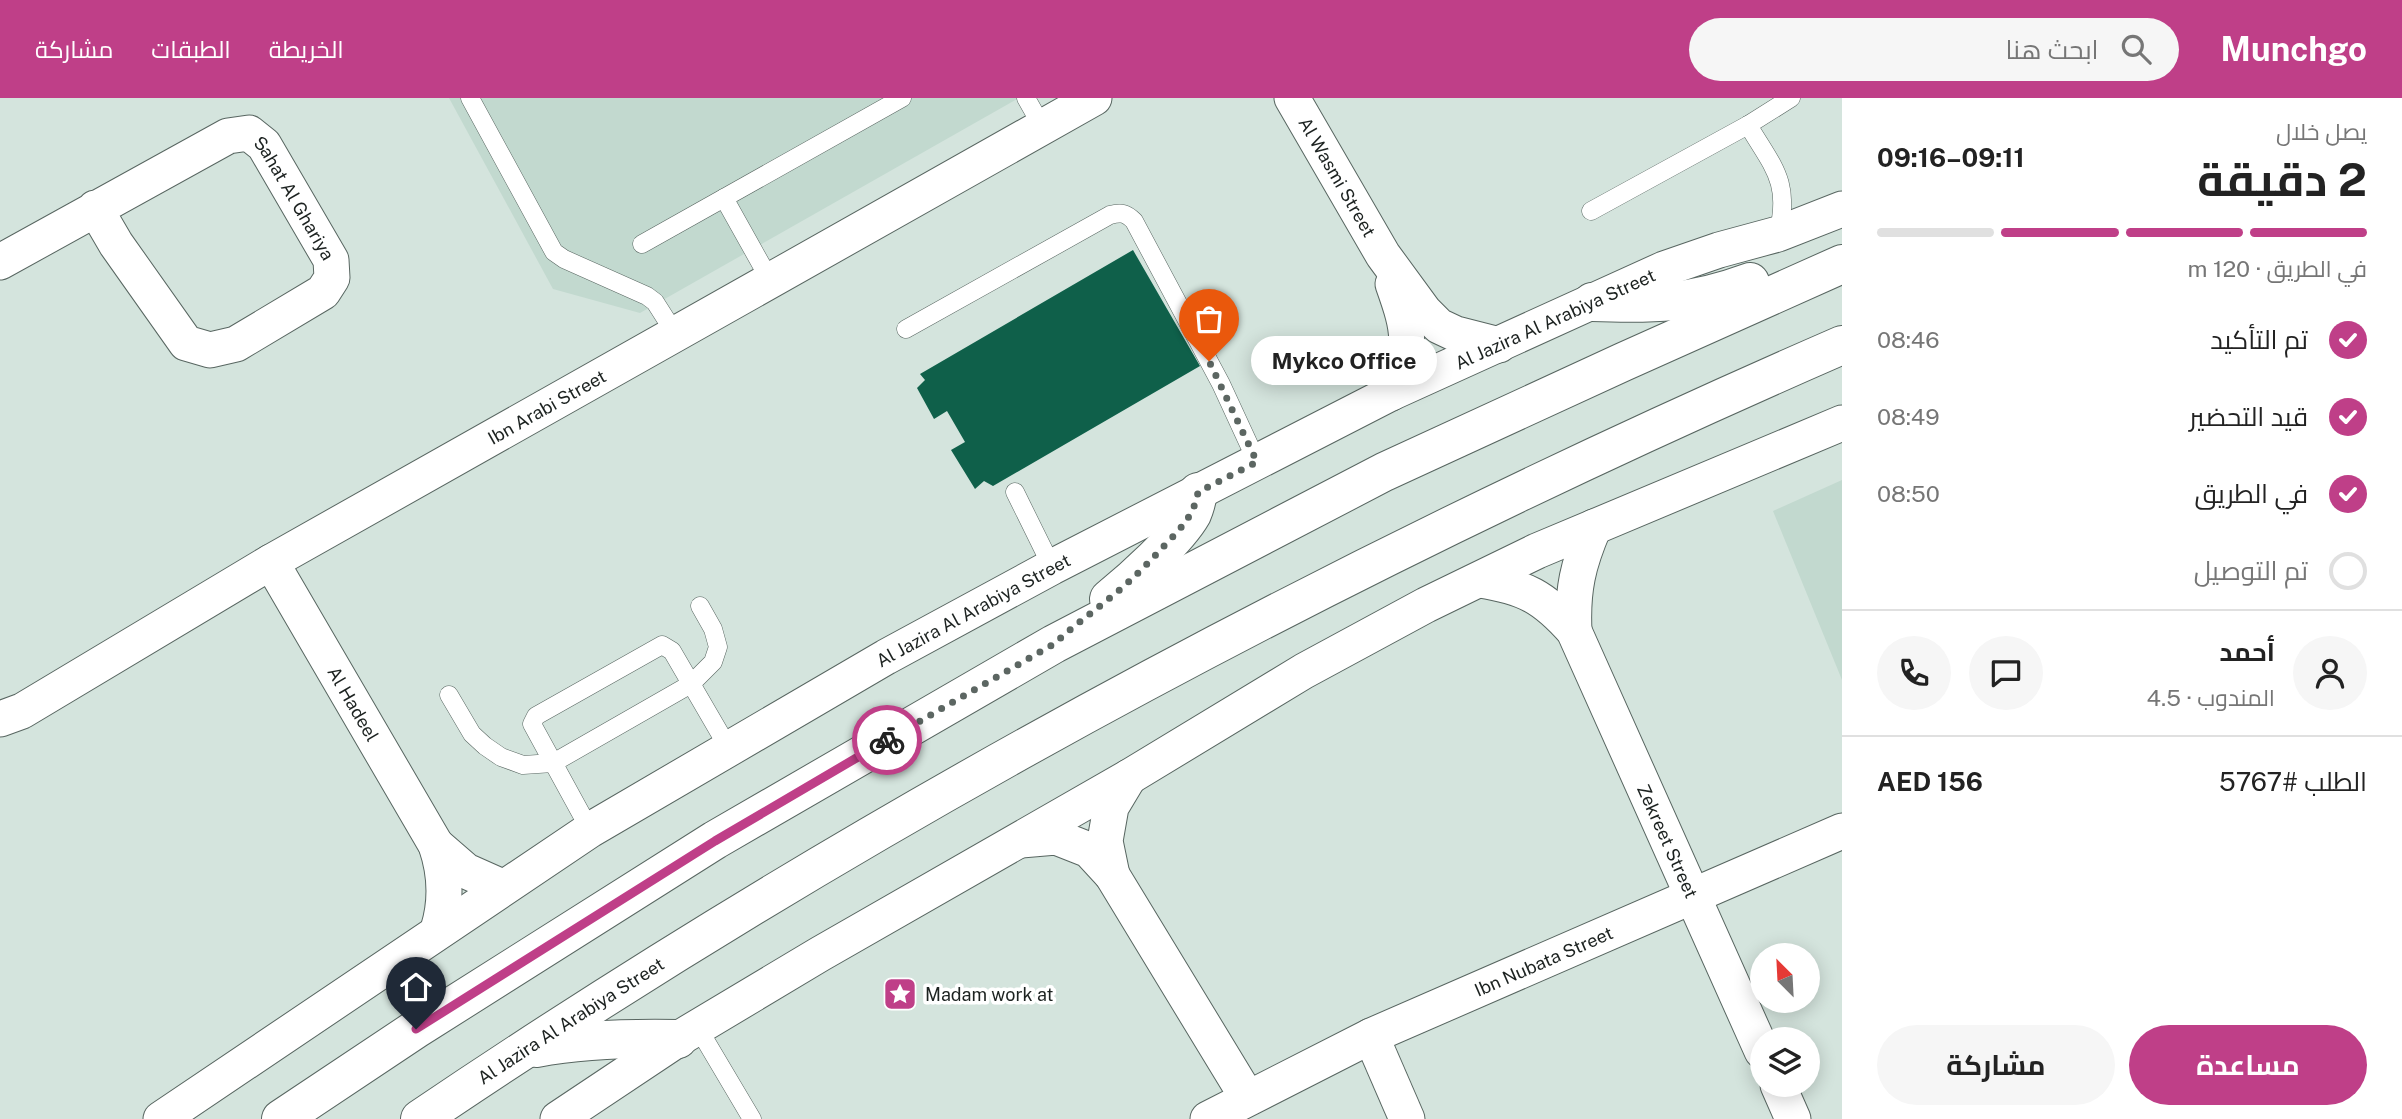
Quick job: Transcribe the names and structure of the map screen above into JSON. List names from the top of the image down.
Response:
{
  "streets": {
    "main road": ["Al Jazira Al Arabiya Street"],
    "street": [
      "Al Wasmi Street",
      "Sahat Al Ghariya",
      "Ibn Arabi Street",
      "Al Hadeel",
      "Zekreet Street",
      "Ibn Nubata Street"
    ]
  },
  "crossings": [
    ["Al Wasmi Street", "Al Jazira Al Arabiya Street"],
    ["Al Jazira Al Arabiya Street", "Al Hadeel"],
    ["Ibn Arabi Street", "Al Hadeel"],
    ["Zekreet Street", "Ibn Nubata Street"]
  ],
  "places": {
    "other": ["Mykco Office"],
    "place": ["Madam work at"]
  },
  "north": "top left",
  "page": {
    "header": "Munchgo",
    "search": "ابحث هنا",
    "nav": ["الخريطة", "الطبقات", "مشاركة"],
    "heading": ["2 دقيقة", "يصل خلال", "09:11–09:16"],
    "panel": [
      "أحمد",
      "المندوب · 4.5",
      "الطلب #5767",
      "AED 156"
    ],
    "bar": "في الطريق · 120 m",
    "list": [
      ["تم التأكيد", "08:46"],
      ["قيد التحضير", "08:49"],
      ["في الطريق", "08:50"],
      "تم التوصيل"
    ],
    "bubble": "Mykco Office",
    "buttons": ["مساعدة", "مشاركة"]
  }
}
